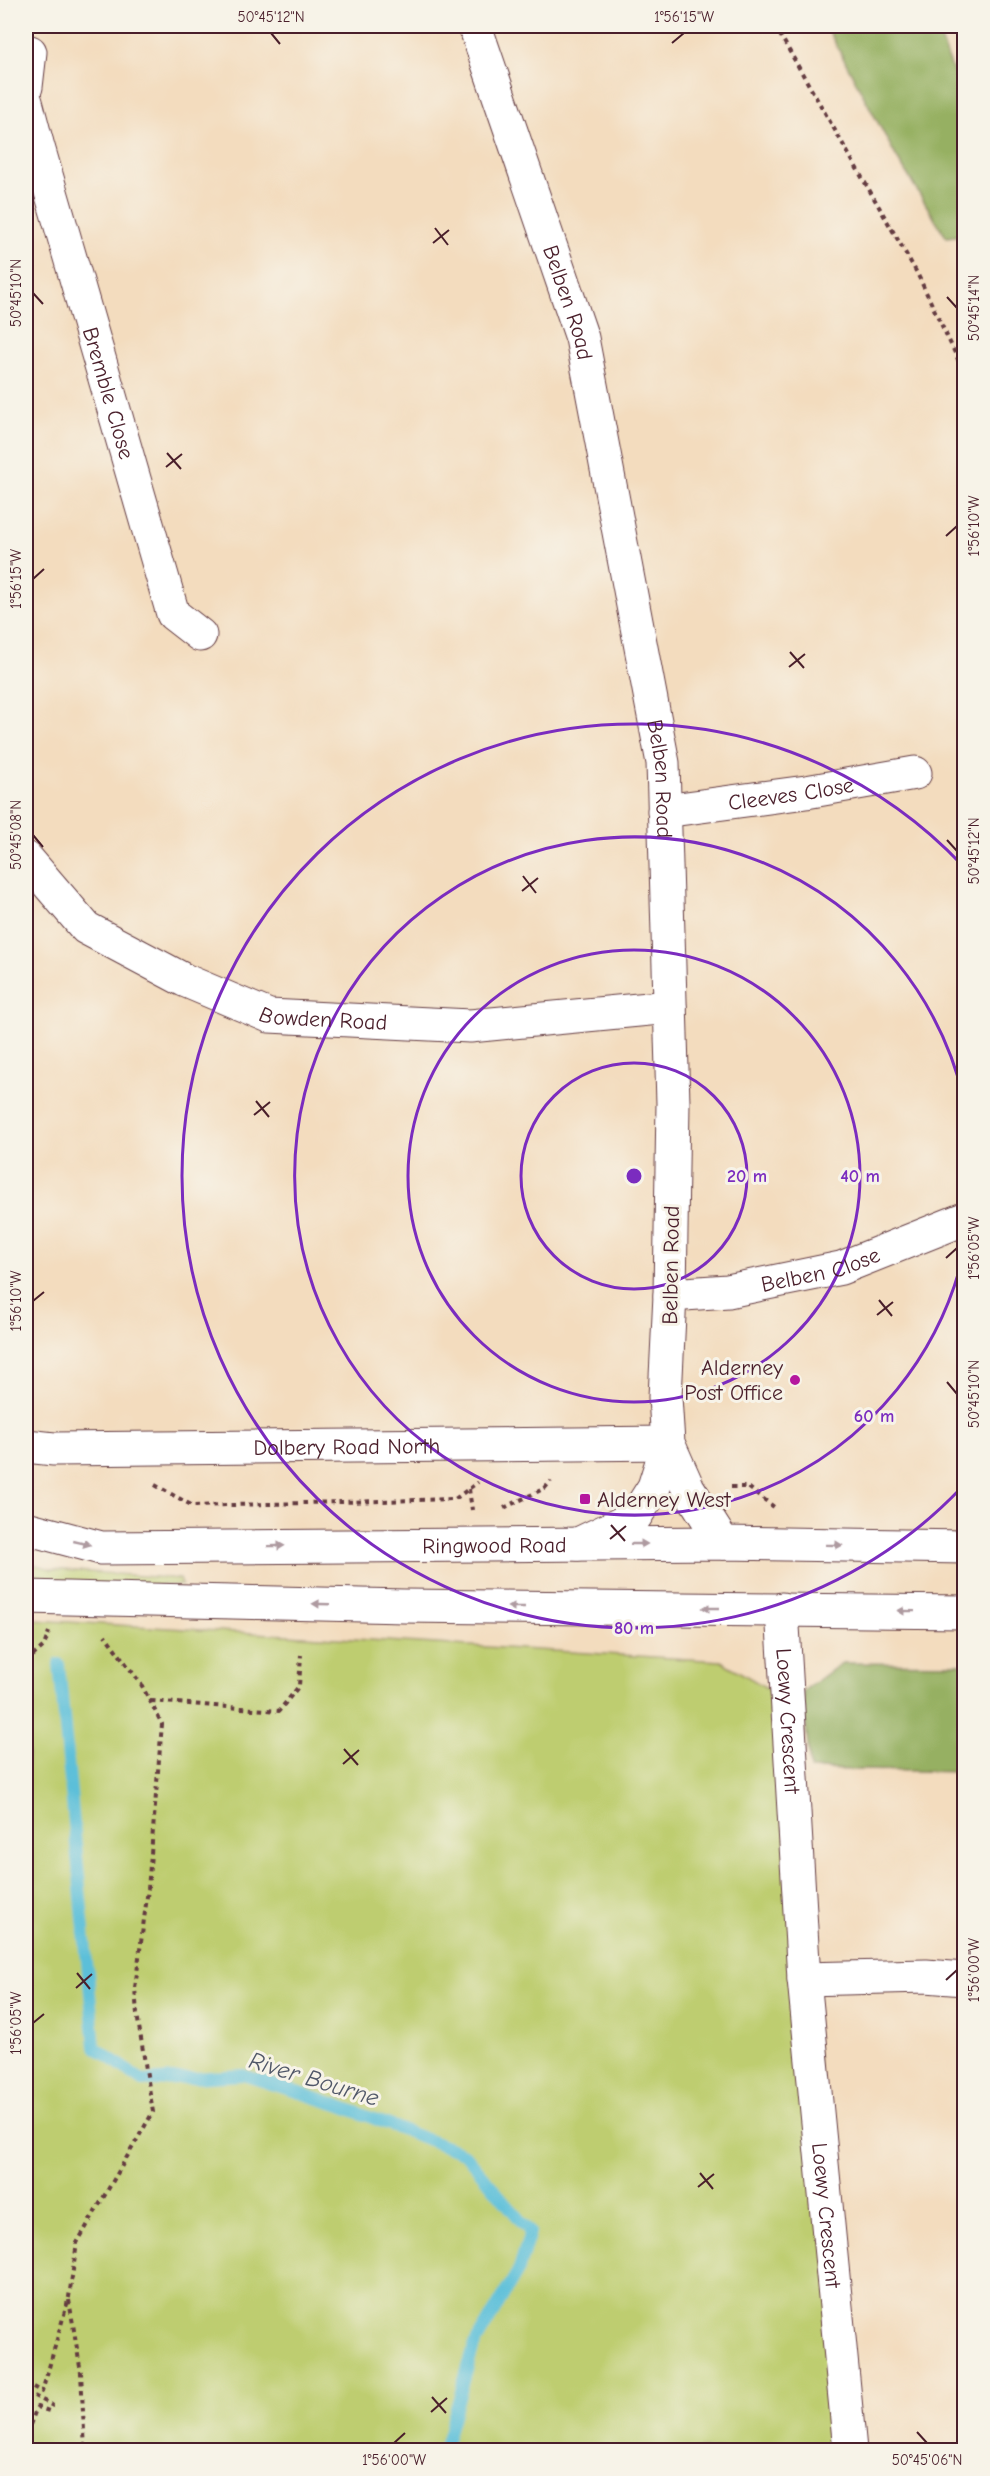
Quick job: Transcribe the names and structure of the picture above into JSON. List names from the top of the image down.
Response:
{
  "streets": {
    "main road": [
      "Belben Road",
      "Bremble Close",
      "Cleeves Close",
      "Bowden Road",
      "Belben Close",
      "Dolbery Road North",
      "Ringwood Road",
      "Loewy Crescent"
    ]
  },
  "crossings": [
    ["Belben Road", "Cleeves Close"],
    ["Belben Road", "Bowden Road"],
    ["Belben Road", "Belben Close"],
    ["Belben Road", "Dolbery Road North"],
    ["Belben Road", "Ringwood Road"]
  ],
  "water": ["River Bourne"],
  "places": {
    "other": ["Alderney Post Office"],
    "transit": ["Alderney West"]
  },
  "coordinates": [
    "50°45'12\"N",
    "1°56'15\"W",
    "50°45'10\"N",
    "50°45'14\"N",
    "1°56'10\"W",
    "50°45'08\"N",
    "1°56'05\"W",
    "1°56'00\"W",
    "50°45'06\"N"
  ],
  "rings": [
    "20 m",
    "40 m",
    "60 m",
    "80 m"
  ]
}
